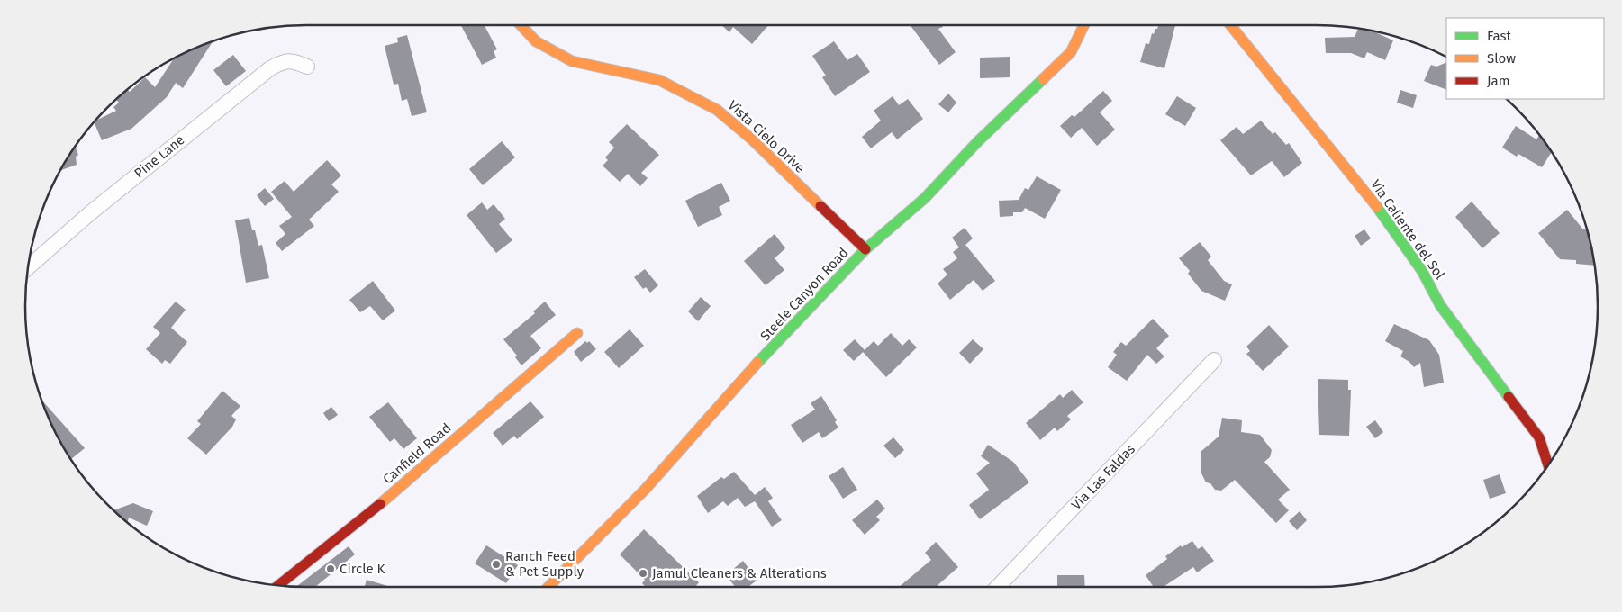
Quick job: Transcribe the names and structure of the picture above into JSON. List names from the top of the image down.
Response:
{
  "streets": {
    "street": [
      "Vista Cielo Drive",
      "Pine Lane",
      "Via Caliente del Sol",
      "Steele Canyon Road",
      "Canfield Road",
      "Via Las Faldas"
    ]
  },
  "crossings": [
    ["Vista Cielo Drive", "Steele Canyon Road"]
  ],
  "places": ["Ranch Feed & Pet Supply", "Circle K", "Jamul Cleaners & Alterations"],
  "legend": ["Fast", "Slow", "Jam"]
}
